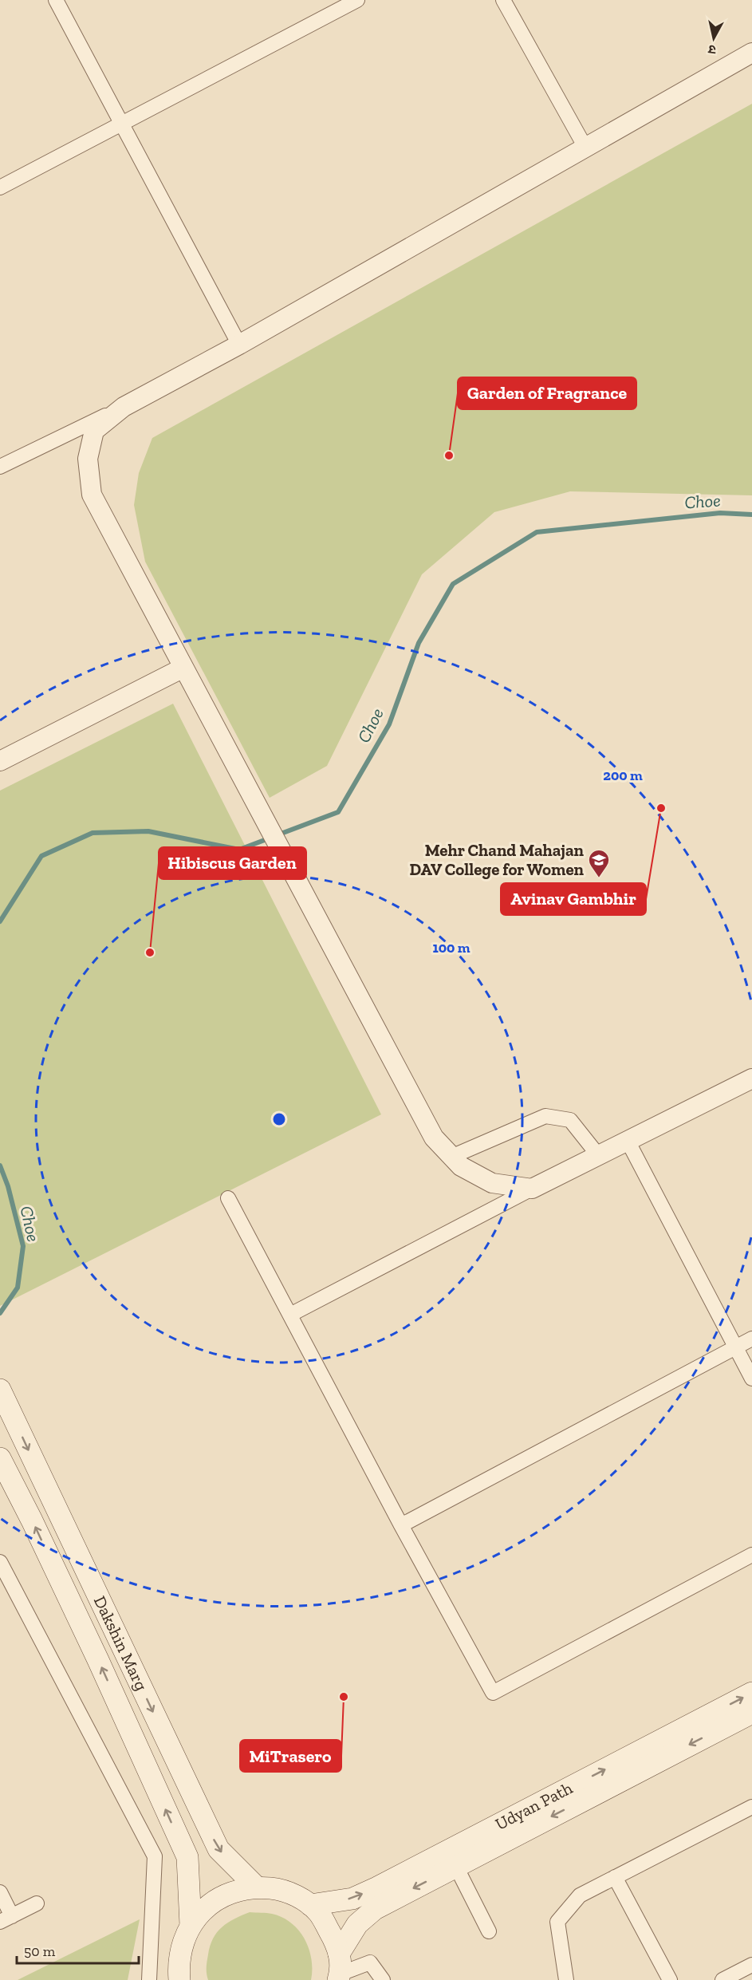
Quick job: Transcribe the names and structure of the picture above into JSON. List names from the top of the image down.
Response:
{
  "streets": {
    "main road": ["Dakshin Marg", "Udyan Path"]
  },
  "water": ["Choe"],
  "places": {
    "other": [
      "Garden of Fragrance",
      "Avinav Gambhir",
      "Hibiscus Garden",
      "MiTrasero"
    ],
    "school or university": ["Mehr Chand Mahajan DAV College for Women"]
  },
  "scale_bar": "50 m",
  "north": "bottom",
  "rings": ["200 m", "100 m"]
}
